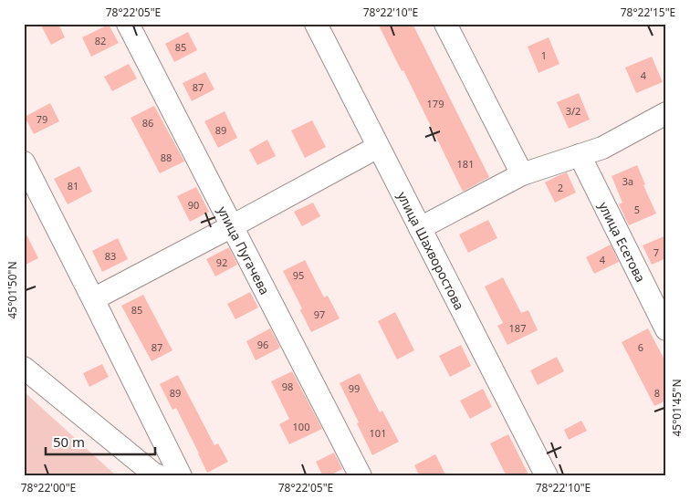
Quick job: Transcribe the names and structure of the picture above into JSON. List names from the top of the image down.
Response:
{
  "streets": {
    "street": ["улица Есетова", "улица Пугачева", "улица Шахворостова"]
  },
  "house_numbers": [
    "82",
    "85",
    "1",
    "4",
    "87",
    "179",
    "3/2",
    "79",
    "86",
    "89",
    "88",
    "181",
    "3а",
    "81",
    "2",
    "90",
    "5",
    "7",
    "83",
    "4",
    "92",
    "95",
    "85",
    "97",
    "187",
    "96",
    "87",
    "6",
    "98",
    "99",
    "89",
    "8",
    "100",
    "101"
  ],
  "scale_bar": "50 m",
  "coordinates": [
    "78°22'05\"E",
    "78°22'10\"E",
    "78°22'15\"E",
    "45°01'50\"N",
    "45°01'45\"N",
    "78°22'00\"E"
  ]
}
